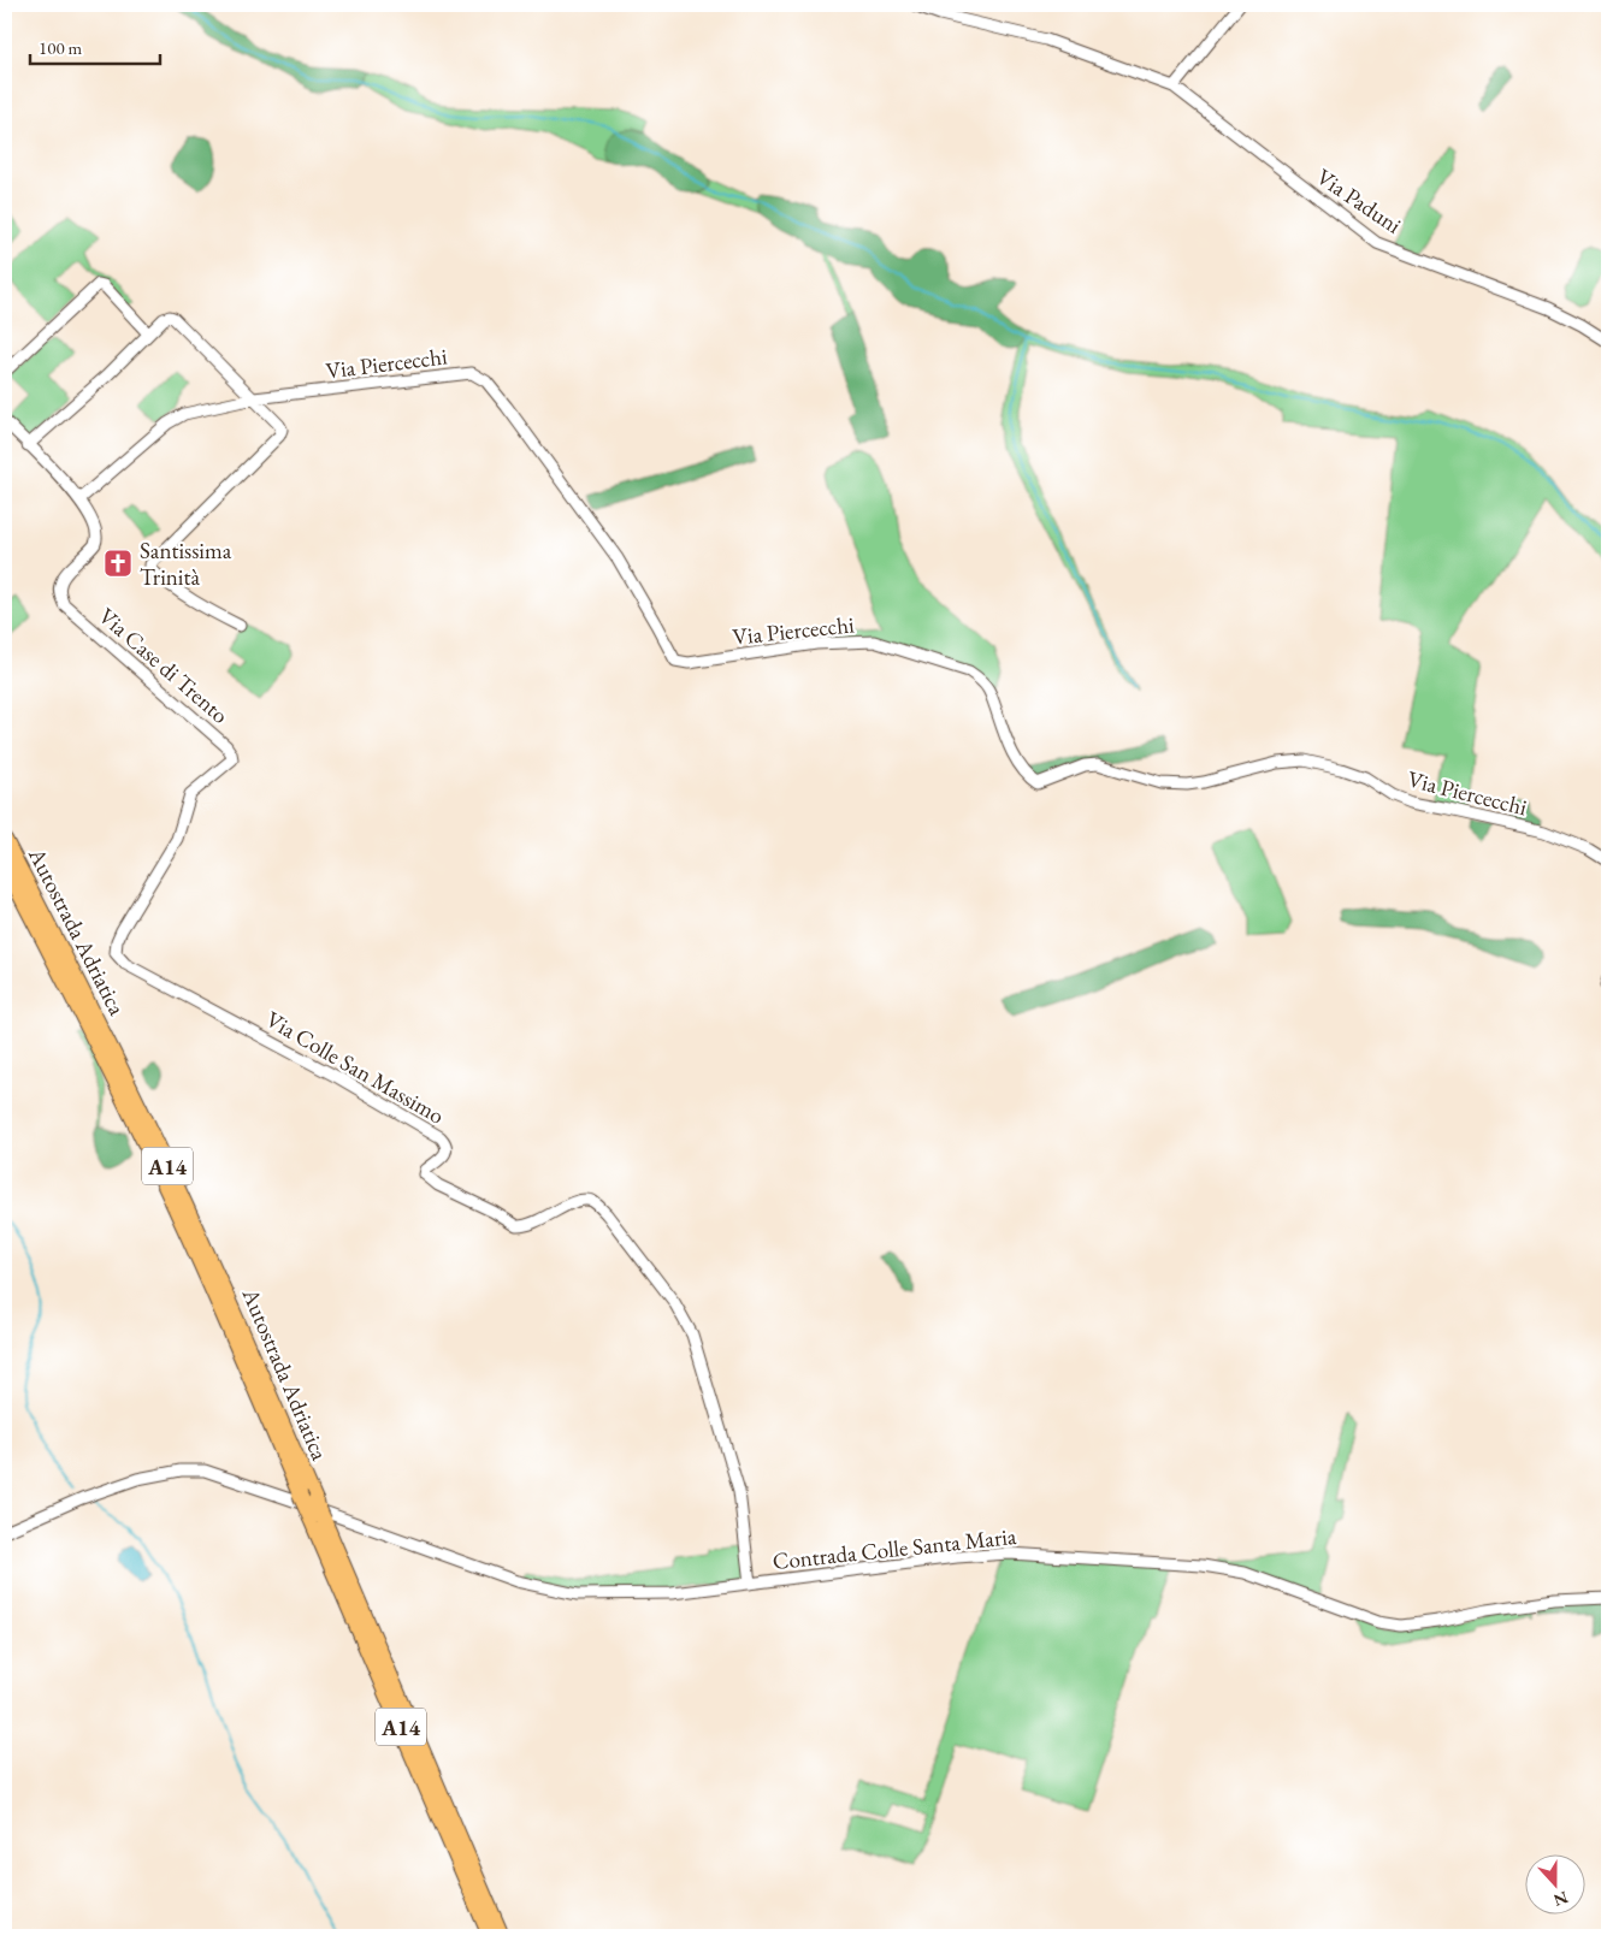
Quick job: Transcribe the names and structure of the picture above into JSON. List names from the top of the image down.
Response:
{
  "streets": {
    "highway": ["Autostrada Adriatica", "A14"],
    "street": [
      "Via Paduni",
      "Via Piercecchi",
      "Via Case di Trento",
      "Via Colle San Massimo",
      "Contrada Colle Santa Maria"
    ]
  },
  "crossings": [
    ["Via Piercecchi", "Via Case di Trento"],
    ["Via Case di Trento", "Via Colle San Massimo"],
    ["Via Colle San Massimo", "Contrada Colle Santa Maria"]
  ],
  "places": {
    "church": ["Santissima Trinità"]
  },
  "scale_bar": "100 m",
  "north": "bottom"
}
